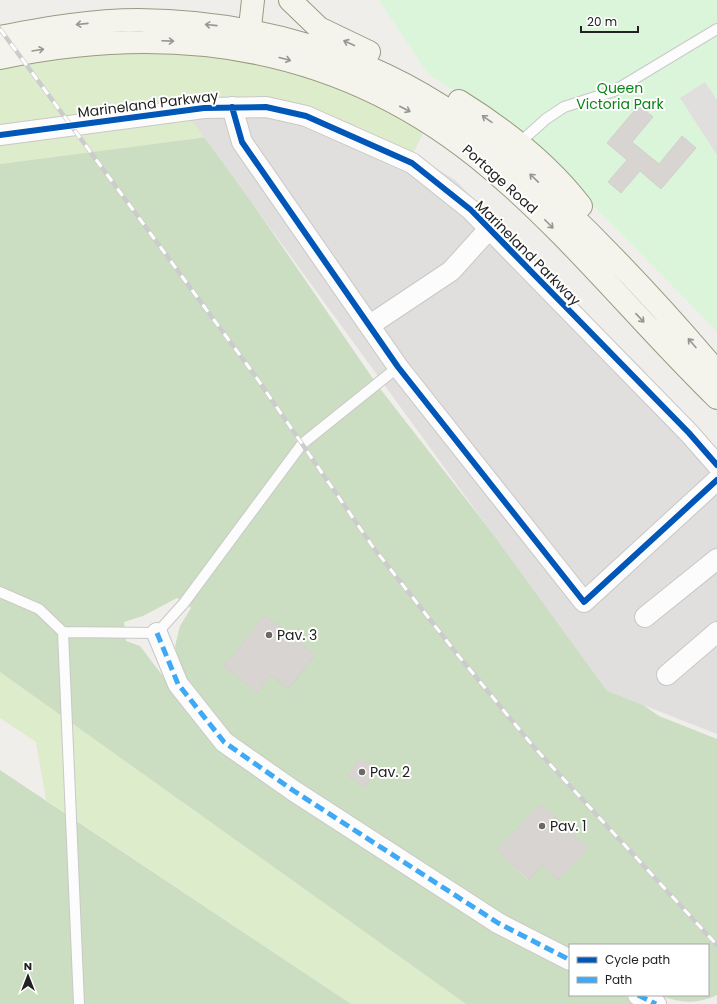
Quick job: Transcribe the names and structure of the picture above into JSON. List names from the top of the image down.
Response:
{
  "streets": {
    "main road": ["Portage Road"],
    "street": ["Marineland Parkway"]
  },
  "parks": ["Queen Victoria Park"],
  "places": ["Pav. 3", "Pav. 2", "Pav. 1"],
  "legend": ["Cycle path", "Path"],
  "scale_bar": "20 m",
  "north": "top"
}
